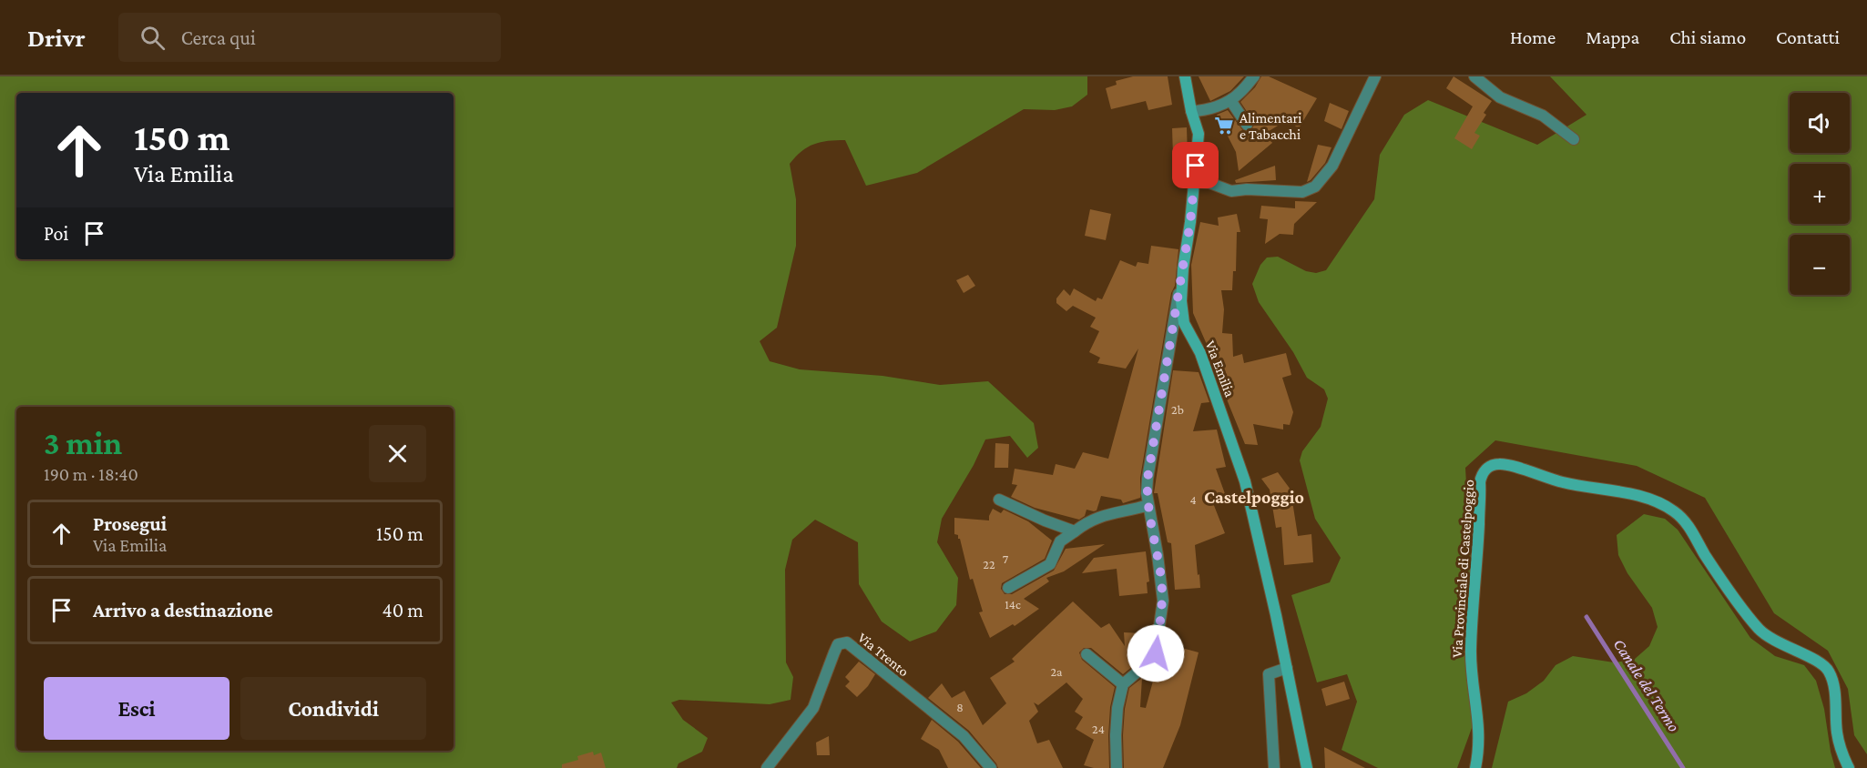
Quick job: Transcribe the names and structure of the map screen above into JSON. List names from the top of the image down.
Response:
{
  "streets": {
    "main road": ["Via Emilia", "Via Provinciale di Castelpoggio"],
    "street": ["Via Trento"]
  },
  "districts": ["Castelpoggio"],
  "water": ["Canale del Termo"],
  "places": {
    "supermarket": ["Alimentari e Tabacchi"]
  },
  "house_numbers": [
    "2b",
    "4",
    "7",
    "22",
    "14c",
    "2a",
    "8",
    "24"
  ],
  "page": {
    "header": "Drivr",
    "search": "Cerca qui",
    "nav": [
      "Home",
      "Mappa",
      "Chi siamo",
      "Contatti"
    ],
    "map_buttons": ["+", "−"],
    "turn": ["150 m", "Via Emilia"],
    "then": "Poi",
    "heading": ["3 min", "190 m · 18:40"],
    "list": [
      {
        "name": "Prosegui",
        "note": "Via Emilia",
        "value": "150 m"
      },
      {
        "name": "Arrivo a destinazione",
        "value": "40 m"
      }
    ],
    "buttons": ["Esci", "Condividi"]
  }
}
